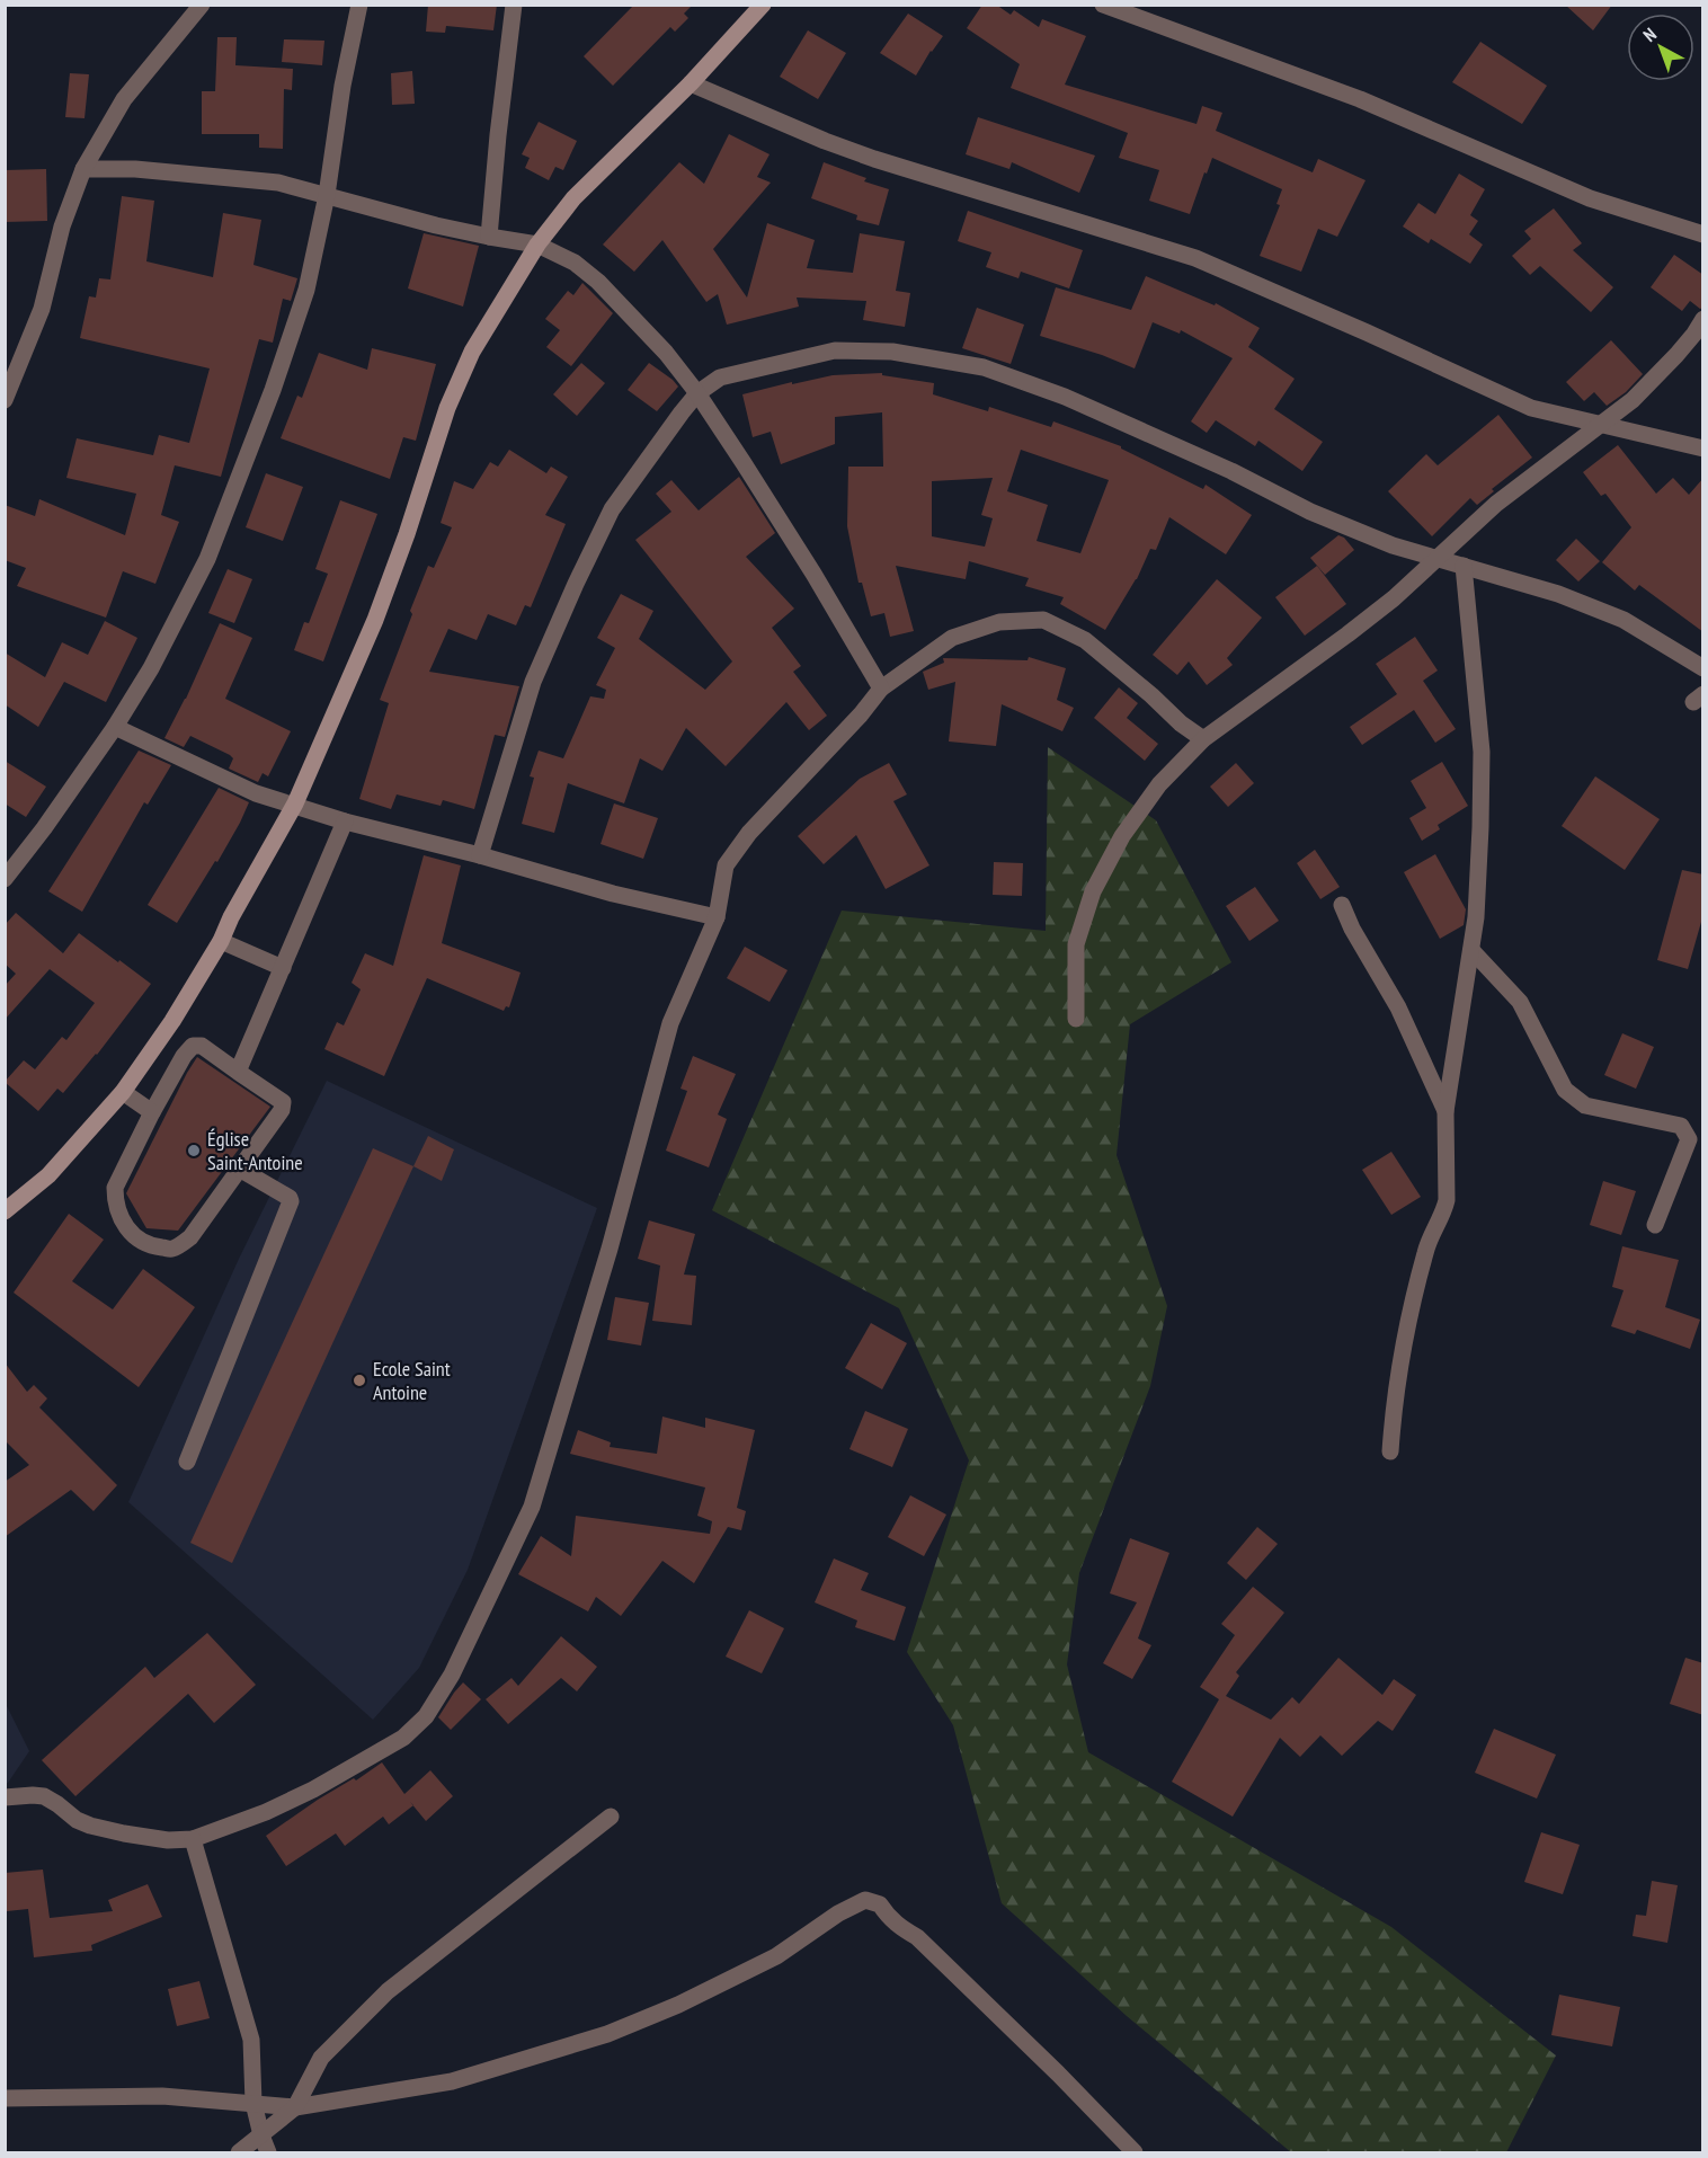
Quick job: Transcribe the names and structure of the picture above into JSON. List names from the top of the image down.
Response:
{
  "places": ["Église Saint-Antoine", "Ecole Saint Antoine"],
  "north": "top left"
}
